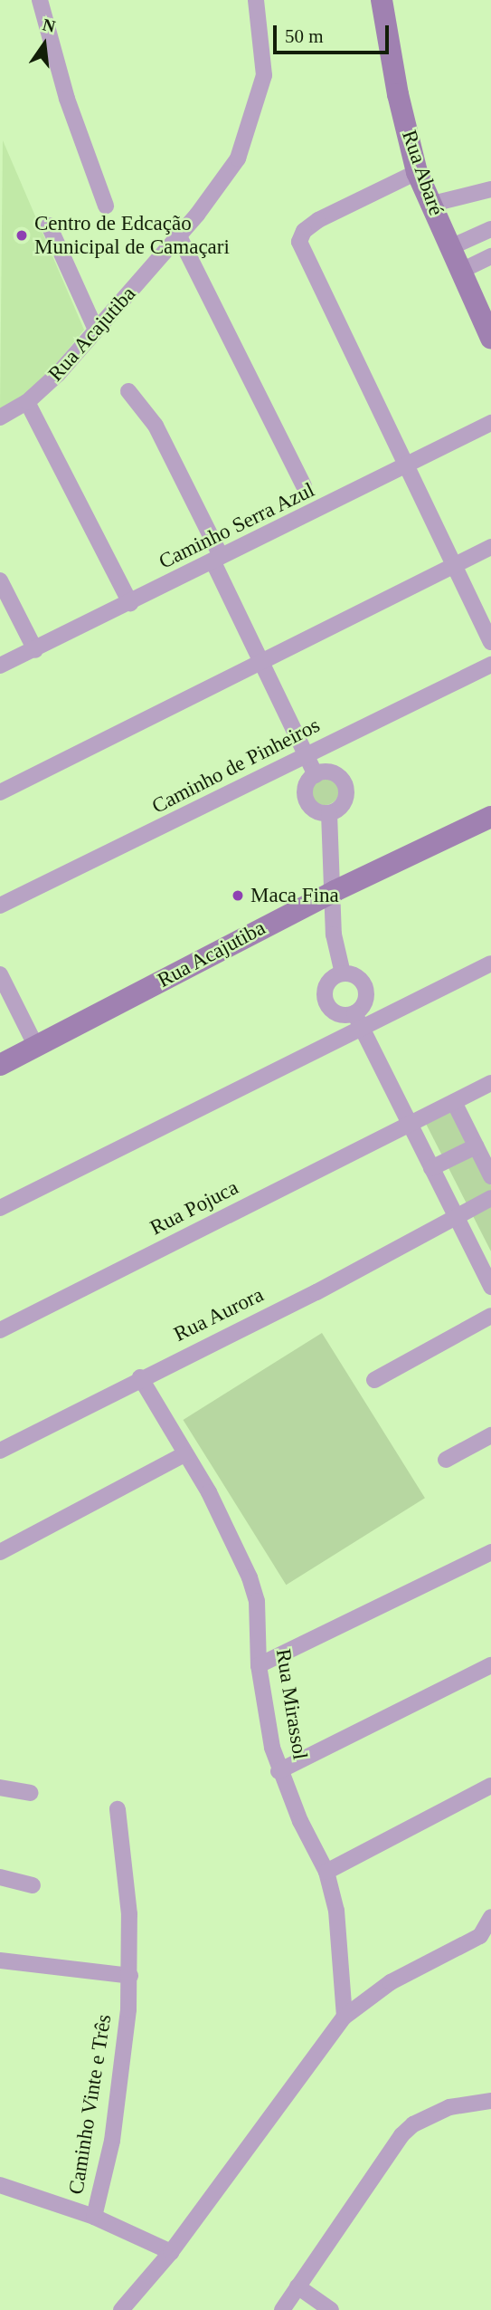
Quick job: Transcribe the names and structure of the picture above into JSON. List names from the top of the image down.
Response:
{
  "streets": {
    "street": [
      "Rua Abaré",
      "Rua Acajutiba",
      "Caminho Serra Azul",
      "Caminho de Pinheiros",
      "Rua Pojuca",
      "Rua Aurora",
      "Rua Mirassol",
      "Caminho Vinte e Três"
    ]
  },
  "crossings": [
    ["Rua Aurora", "Rua Mirassol"]
  ],
  "places": ["Centro de Edcação Municipal de Camaçari", "Maca Fina"],
  "scale_bar": "50 m",
  "north": "top"
}
